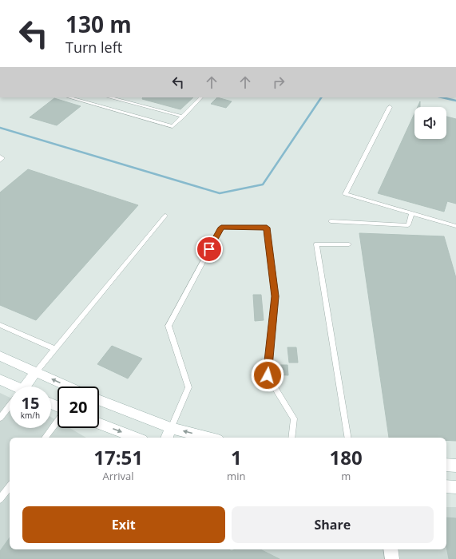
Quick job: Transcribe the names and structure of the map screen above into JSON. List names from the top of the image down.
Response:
{
  "page": {
    "turn": ["130 m", "Turn left"],
    "speed": "15 km/h",
    "limit": "20",
    "eta": [
      "17:51",
      "Arrival",
      "1",
      "min",
      "180",
      "m"
    ],
    "buttons": ["Exit", "Share"]
  }
}
